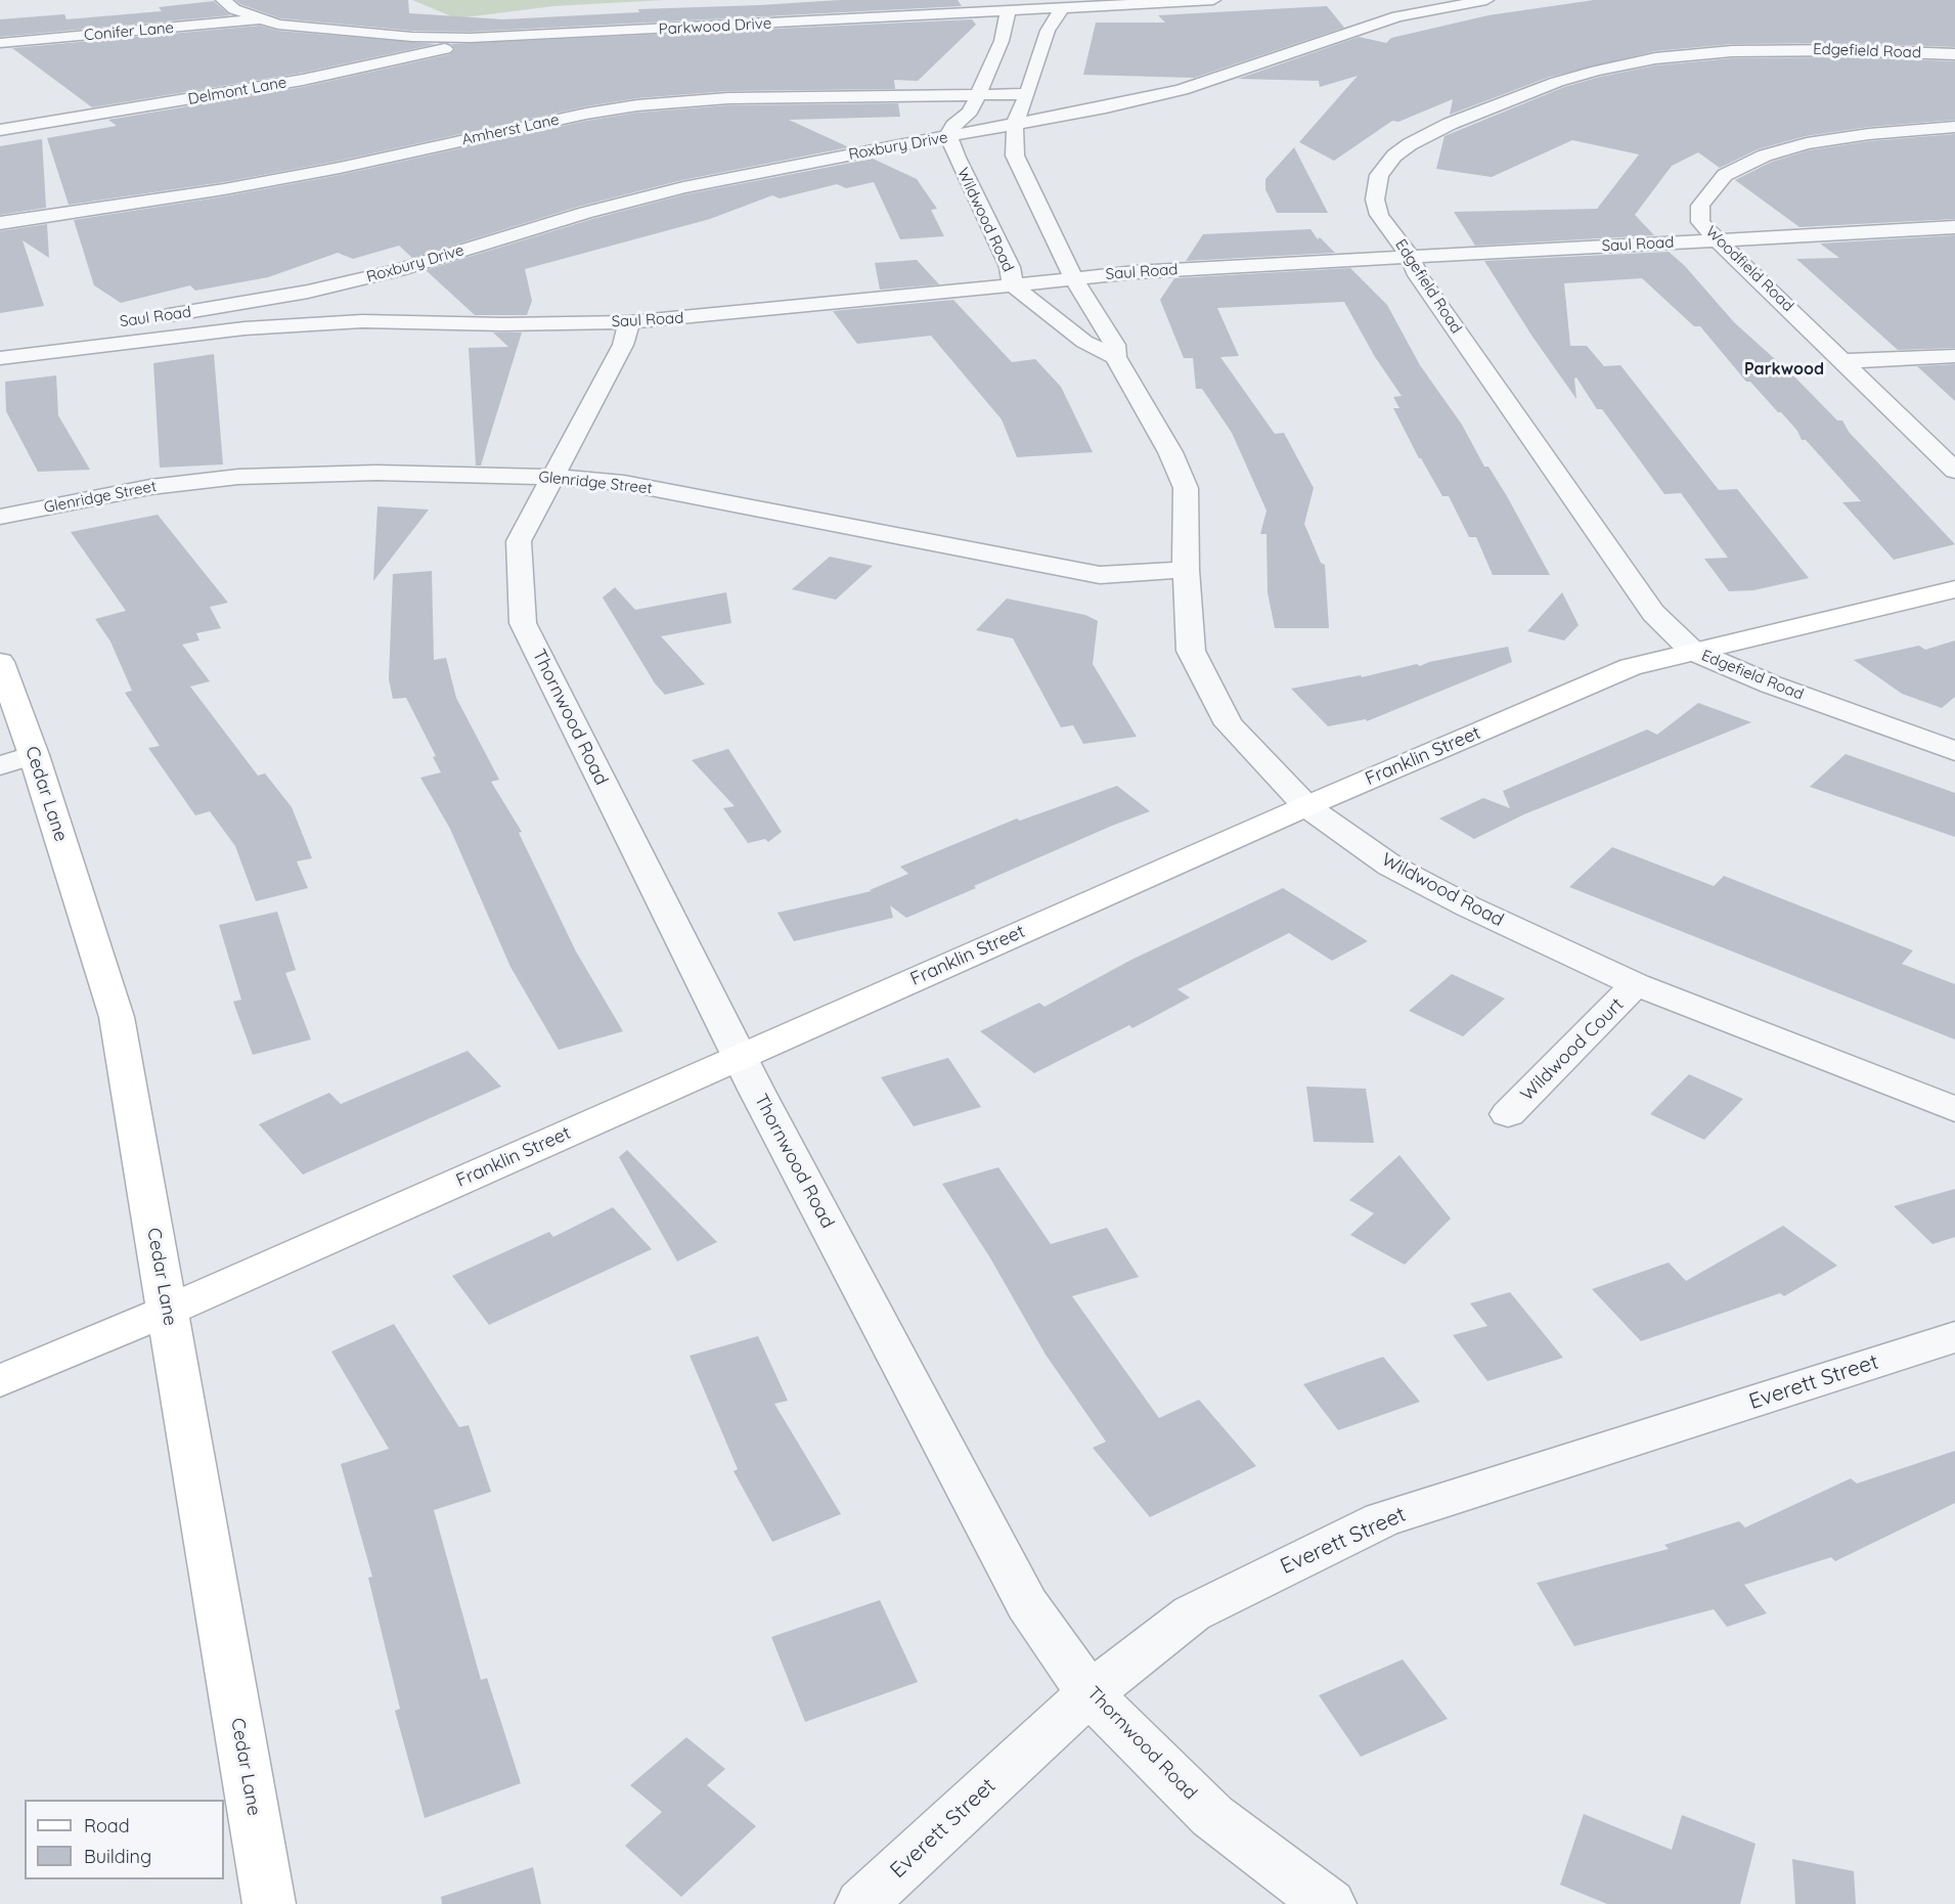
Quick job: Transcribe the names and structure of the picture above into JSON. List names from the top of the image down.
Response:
{
  "streets": {
    "street": [
      "Parkwood Drive",
      "Conifer Lane",
      "Edgefield Road",
      "Delmont Lane",
      "Amherst Lane",
      "Roxbury Drive",
      "Wildwood Road",
      "Saul Road",
      "Woodfield Road",
      "Glenridge Street",
      "Thornwood Road",
      "Franklin Street",
      "Cedar Lane",
      "Wildwood Court",
      "Everett Street"
    ]
  },
  "crossings": [
    ["Parkwood Drive", "Conifer Lane"],
    ["Parkwood Drive", "Delmont Lane"],
    ["Parkwood Drive", "Wildwood Road"],
    ["Edgefield Road", "Saul Road"],
    ["Edgefield Road", "Franklin Street"],
    ["Amherst Lane", "Wildwood Road"],
    ["Roxbury Drive", "Wildwood Road"],
    ["Roxbury Drive", "Saul Road"],
    ["Wildwood Road", "Saul Road"],
    ["Wildwood Road", "Glenridge Street"],
    ["Wildwood Road", "Franklin Street"],
    ["Wildwood Road", "Wildwood Court"],
    ["Saul Road", "Woodfield Road"],
    ["Saul Road", "Thornwood Road"],
    ["Glenridge Street", "Thornwood Road"],
    ["Thornwood Road", "Franklin Street"],
    ["Thornwood Road", "Everett Street"],
    ["Franklin Street", "Cedar Lane"]
  ],
  "districts": ["Parkwood"],
  "legend": ["Road", "Building"]
}
